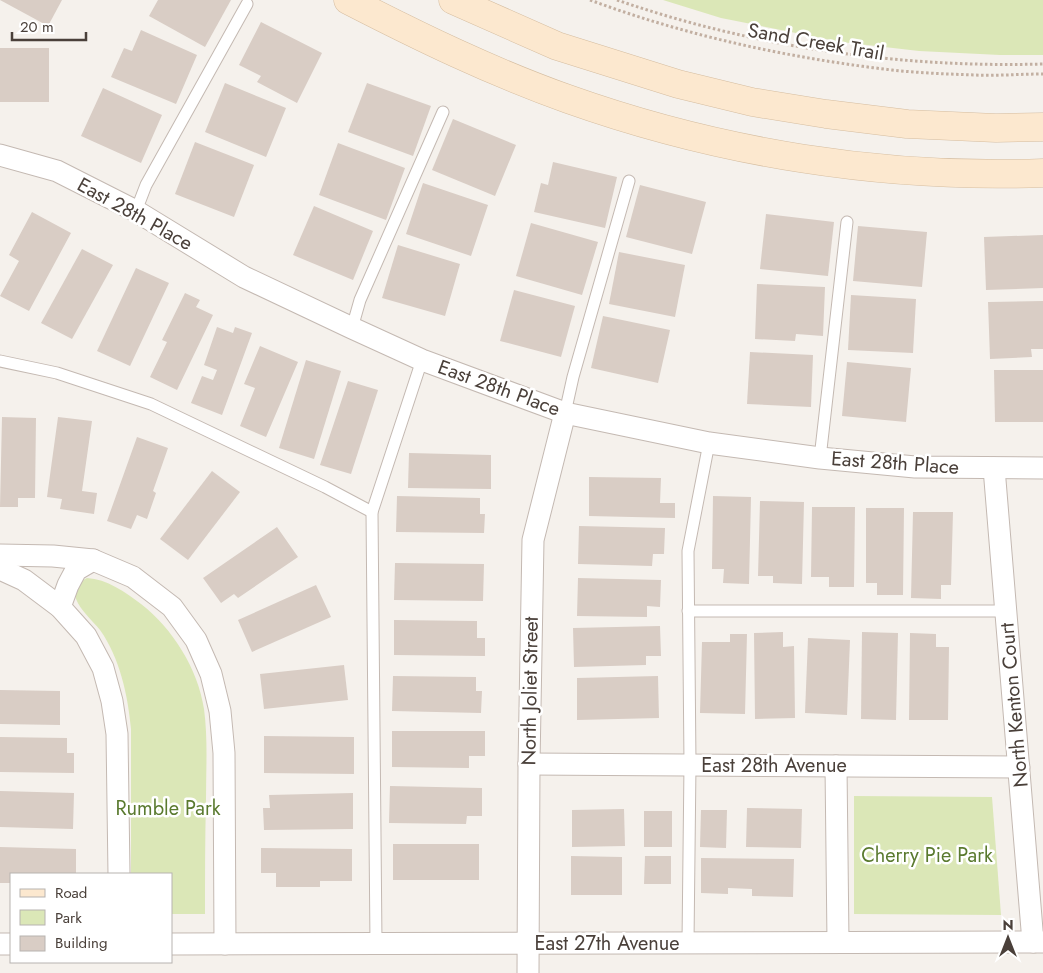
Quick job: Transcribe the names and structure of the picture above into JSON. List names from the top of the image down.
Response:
{
  "streets": {
    "street": [
      "East 28th Place",
      "North Joliet Street",
      "North Kenton Court",
      "East 28th Avenue",
      "East 27th Avenue"
    ],
    "path": ["Sand Creek Trail"]
  },
  "crossings": [
    ["East 28th Place", "North Joliet Street"],
    ["East 28th Place", "North Kenton Court"],
    ["North Joliet Street", "East 28th Avenue"],
    ["North Joliet Street", "East 27th Avenue"],
    ["North Kenton Court", "East 28th Avenue"],
    ["North Kenton Court", "East 27th Avenue"]
  ],
  "parks": ["Rumble Park", "Cherry Pie Park"],
  "legend": ["Road", "Park", "Building"],
  "scale_bar": "20 m",
  "north": "top"
}
